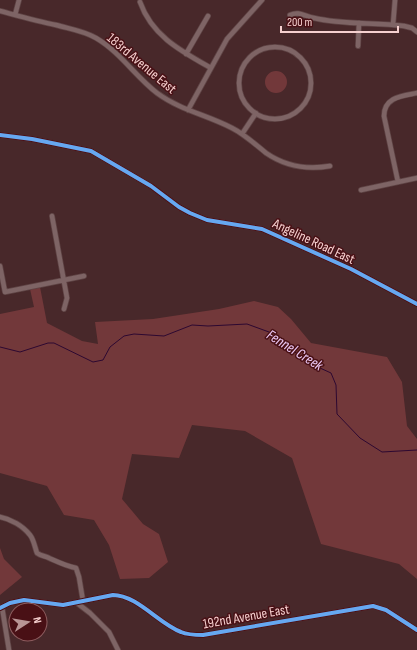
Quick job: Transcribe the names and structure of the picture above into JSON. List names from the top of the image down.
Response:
{
  "streets": {
    "street": ["183rd Avenue East", "Angeline Road East", "192nd Avenue East"]
  },
  "water": ["Fennel Creek"],
  "scale_bar": "200 m",
  "north": "right"
}
